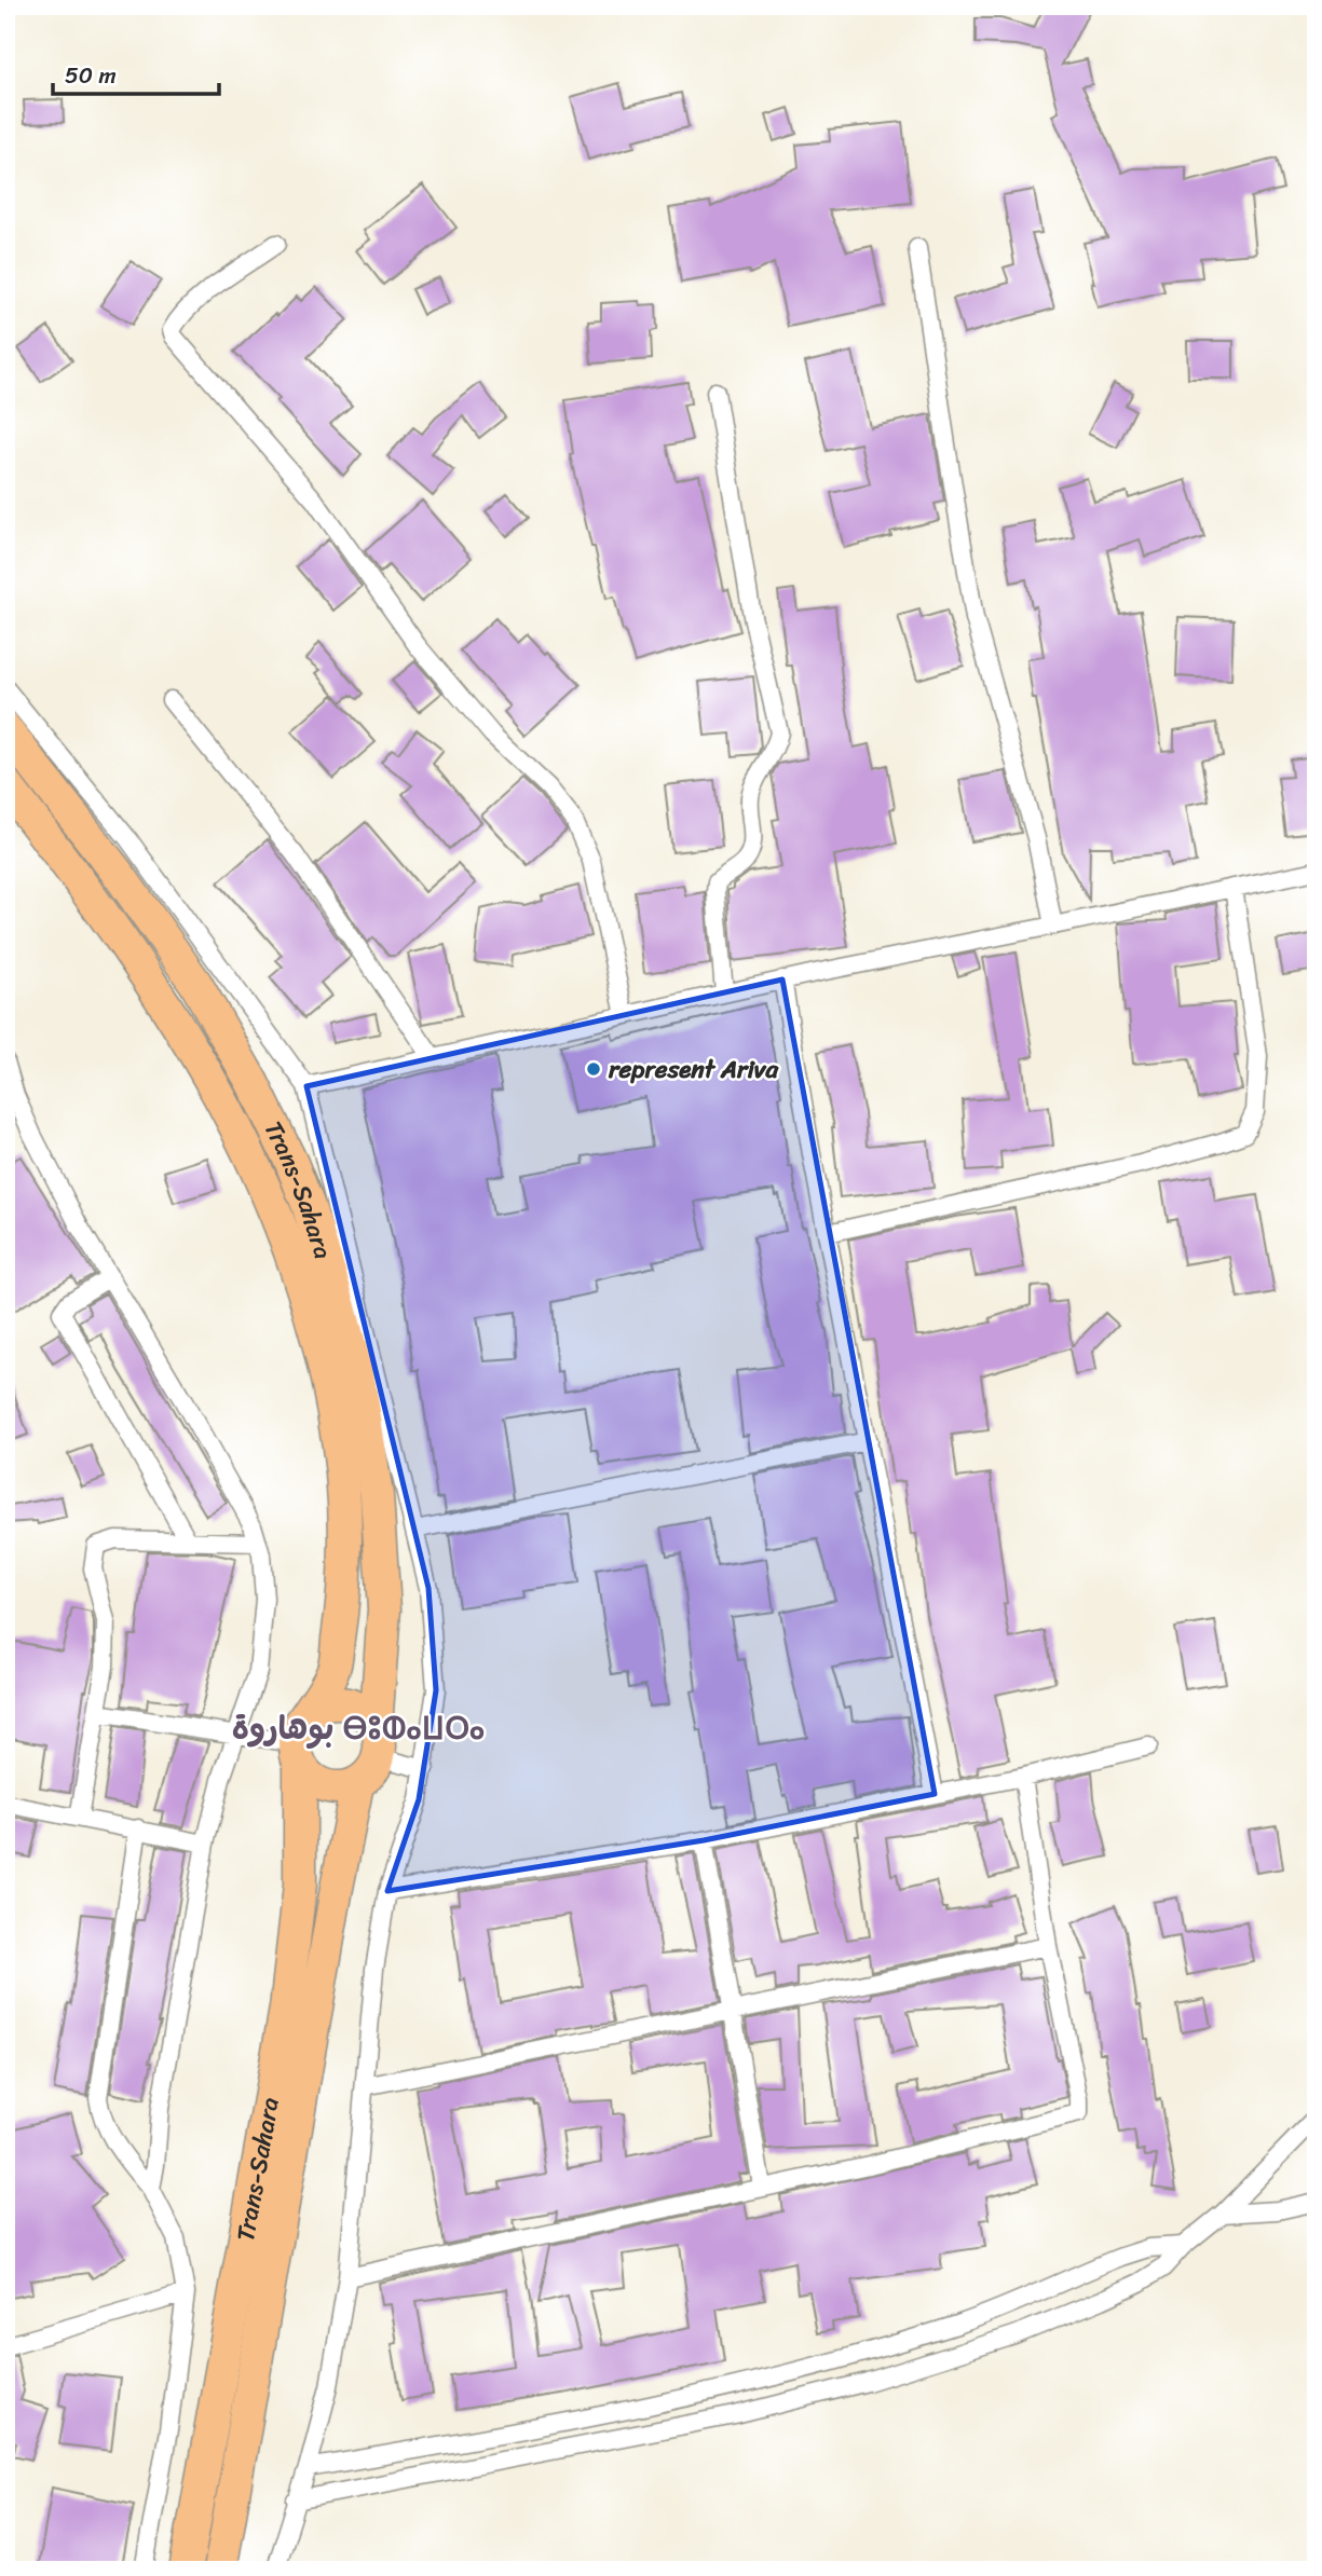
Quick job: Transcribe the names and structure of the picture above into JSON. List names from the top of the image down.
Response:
{
  "streets": {
    "highway": ["Trans-Sahara"]
  },
  "districts": ["بوهاروة ⴱⵓⵀⴰⵡⵔⴰ"],
  "places": ["represent Ariva"],
  "scale_bar": "50 m"
}
